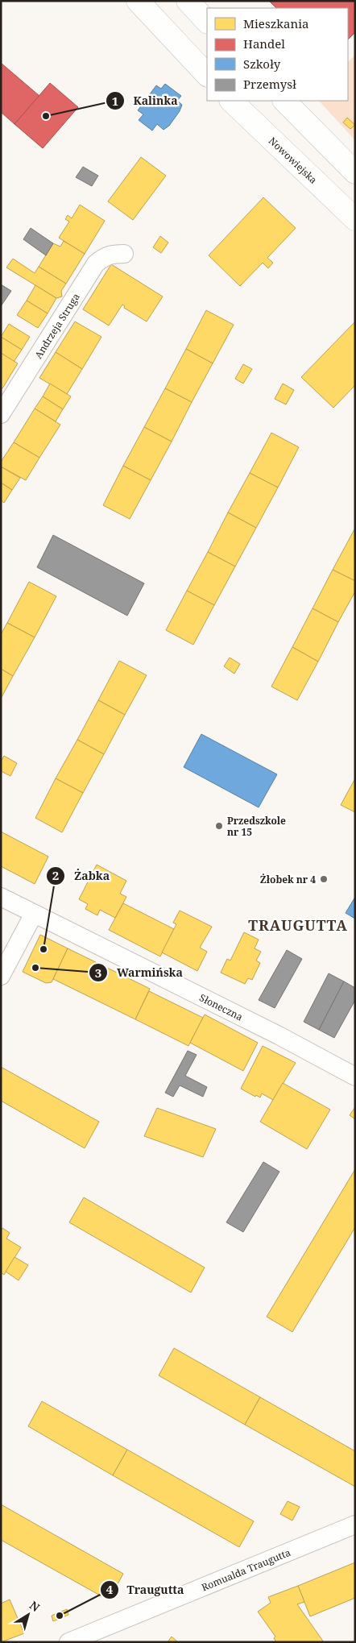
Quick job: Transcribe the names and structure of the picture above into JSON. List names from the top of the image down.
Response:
{
  "streets": {
    "street": [
      "Nowowiejska",
      "Andrzeja Struga",
      "Słoneczna",
      "Romualda Traugutta"
    ]
  },
  "districts": ["TRAUGUTTA"],
  "places": [
    "Kalinka",
    "Przedszkole nr 15",
    "Żłobek nr 4",
    "Żabka",
    "Warmińska",
    "Traugutta"
  ],
  "legend": [
    "Mieszkania",
    "Handel",
    "Szkoły",
    "Przemysł"
  ],
  "north": "top right"
}
